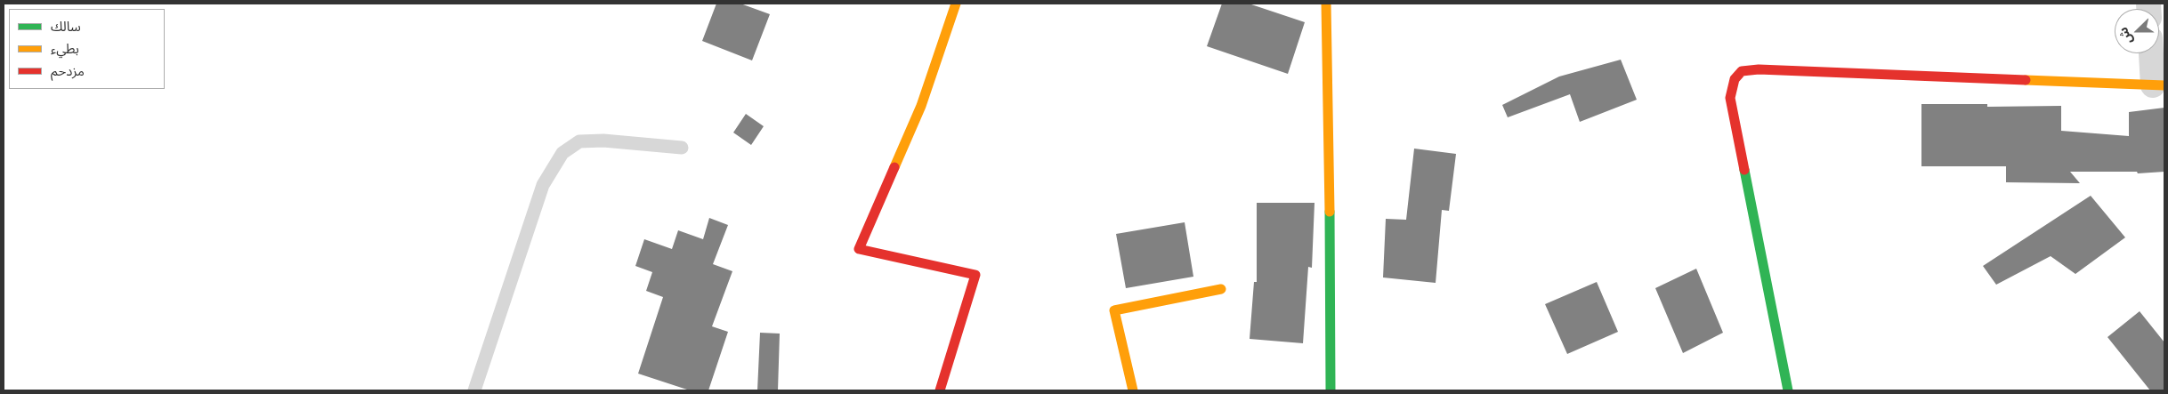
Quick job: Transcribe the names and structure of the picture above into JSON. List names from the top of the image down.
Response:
{
  "legend": ["سالك", "بطيء", "مزدحم"],
  "north": "left"
}
